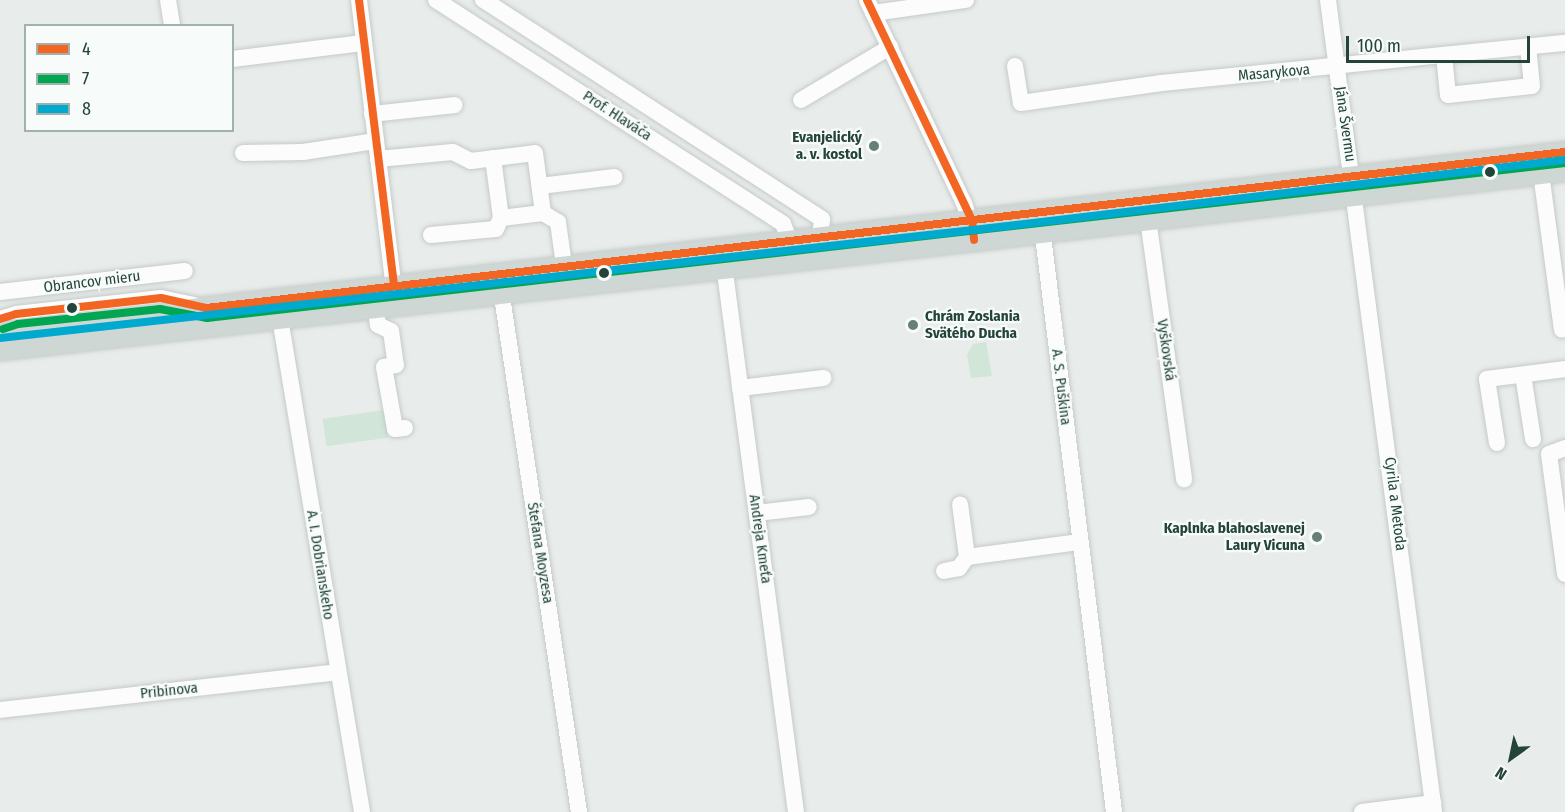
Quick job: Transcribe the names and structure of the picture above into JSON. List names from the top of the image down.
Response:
{
  "streets": {
    "street": [
      "Masarykova",
      "Prof. Hlaváča",
      "Jána Švermu",
      "Obrancov mieru",
      "Vyškovská",
      "A. S. Puškina",
      "Cyrila a Metoda",
      "Andreja Kmeťa",
      "Štefana Moyzesa",
      "A. I. Dobrianskeho",
      "Pribinova"
    ]
  },
  "crossings": [
    ["Masarykova", "Jána Švermu"],
    ["Jána Švermu", "Cyrila a Metoda"],
    ["A. I. Dobrianskeho", "Pribinova"]
  ],
  "places": ["Evanjelický a. v. kostol", "Chrám Zoslania Svätého Ducha", "Kaplnka blahoslavenej Laury Vicuna"],
  "lines": ["transit line 4", "transit line 8", "transit line 7"],
  "legend": ["4", "7", "8"],
  "scale_bar": "100 m",
  "north": "bottom left"
}
